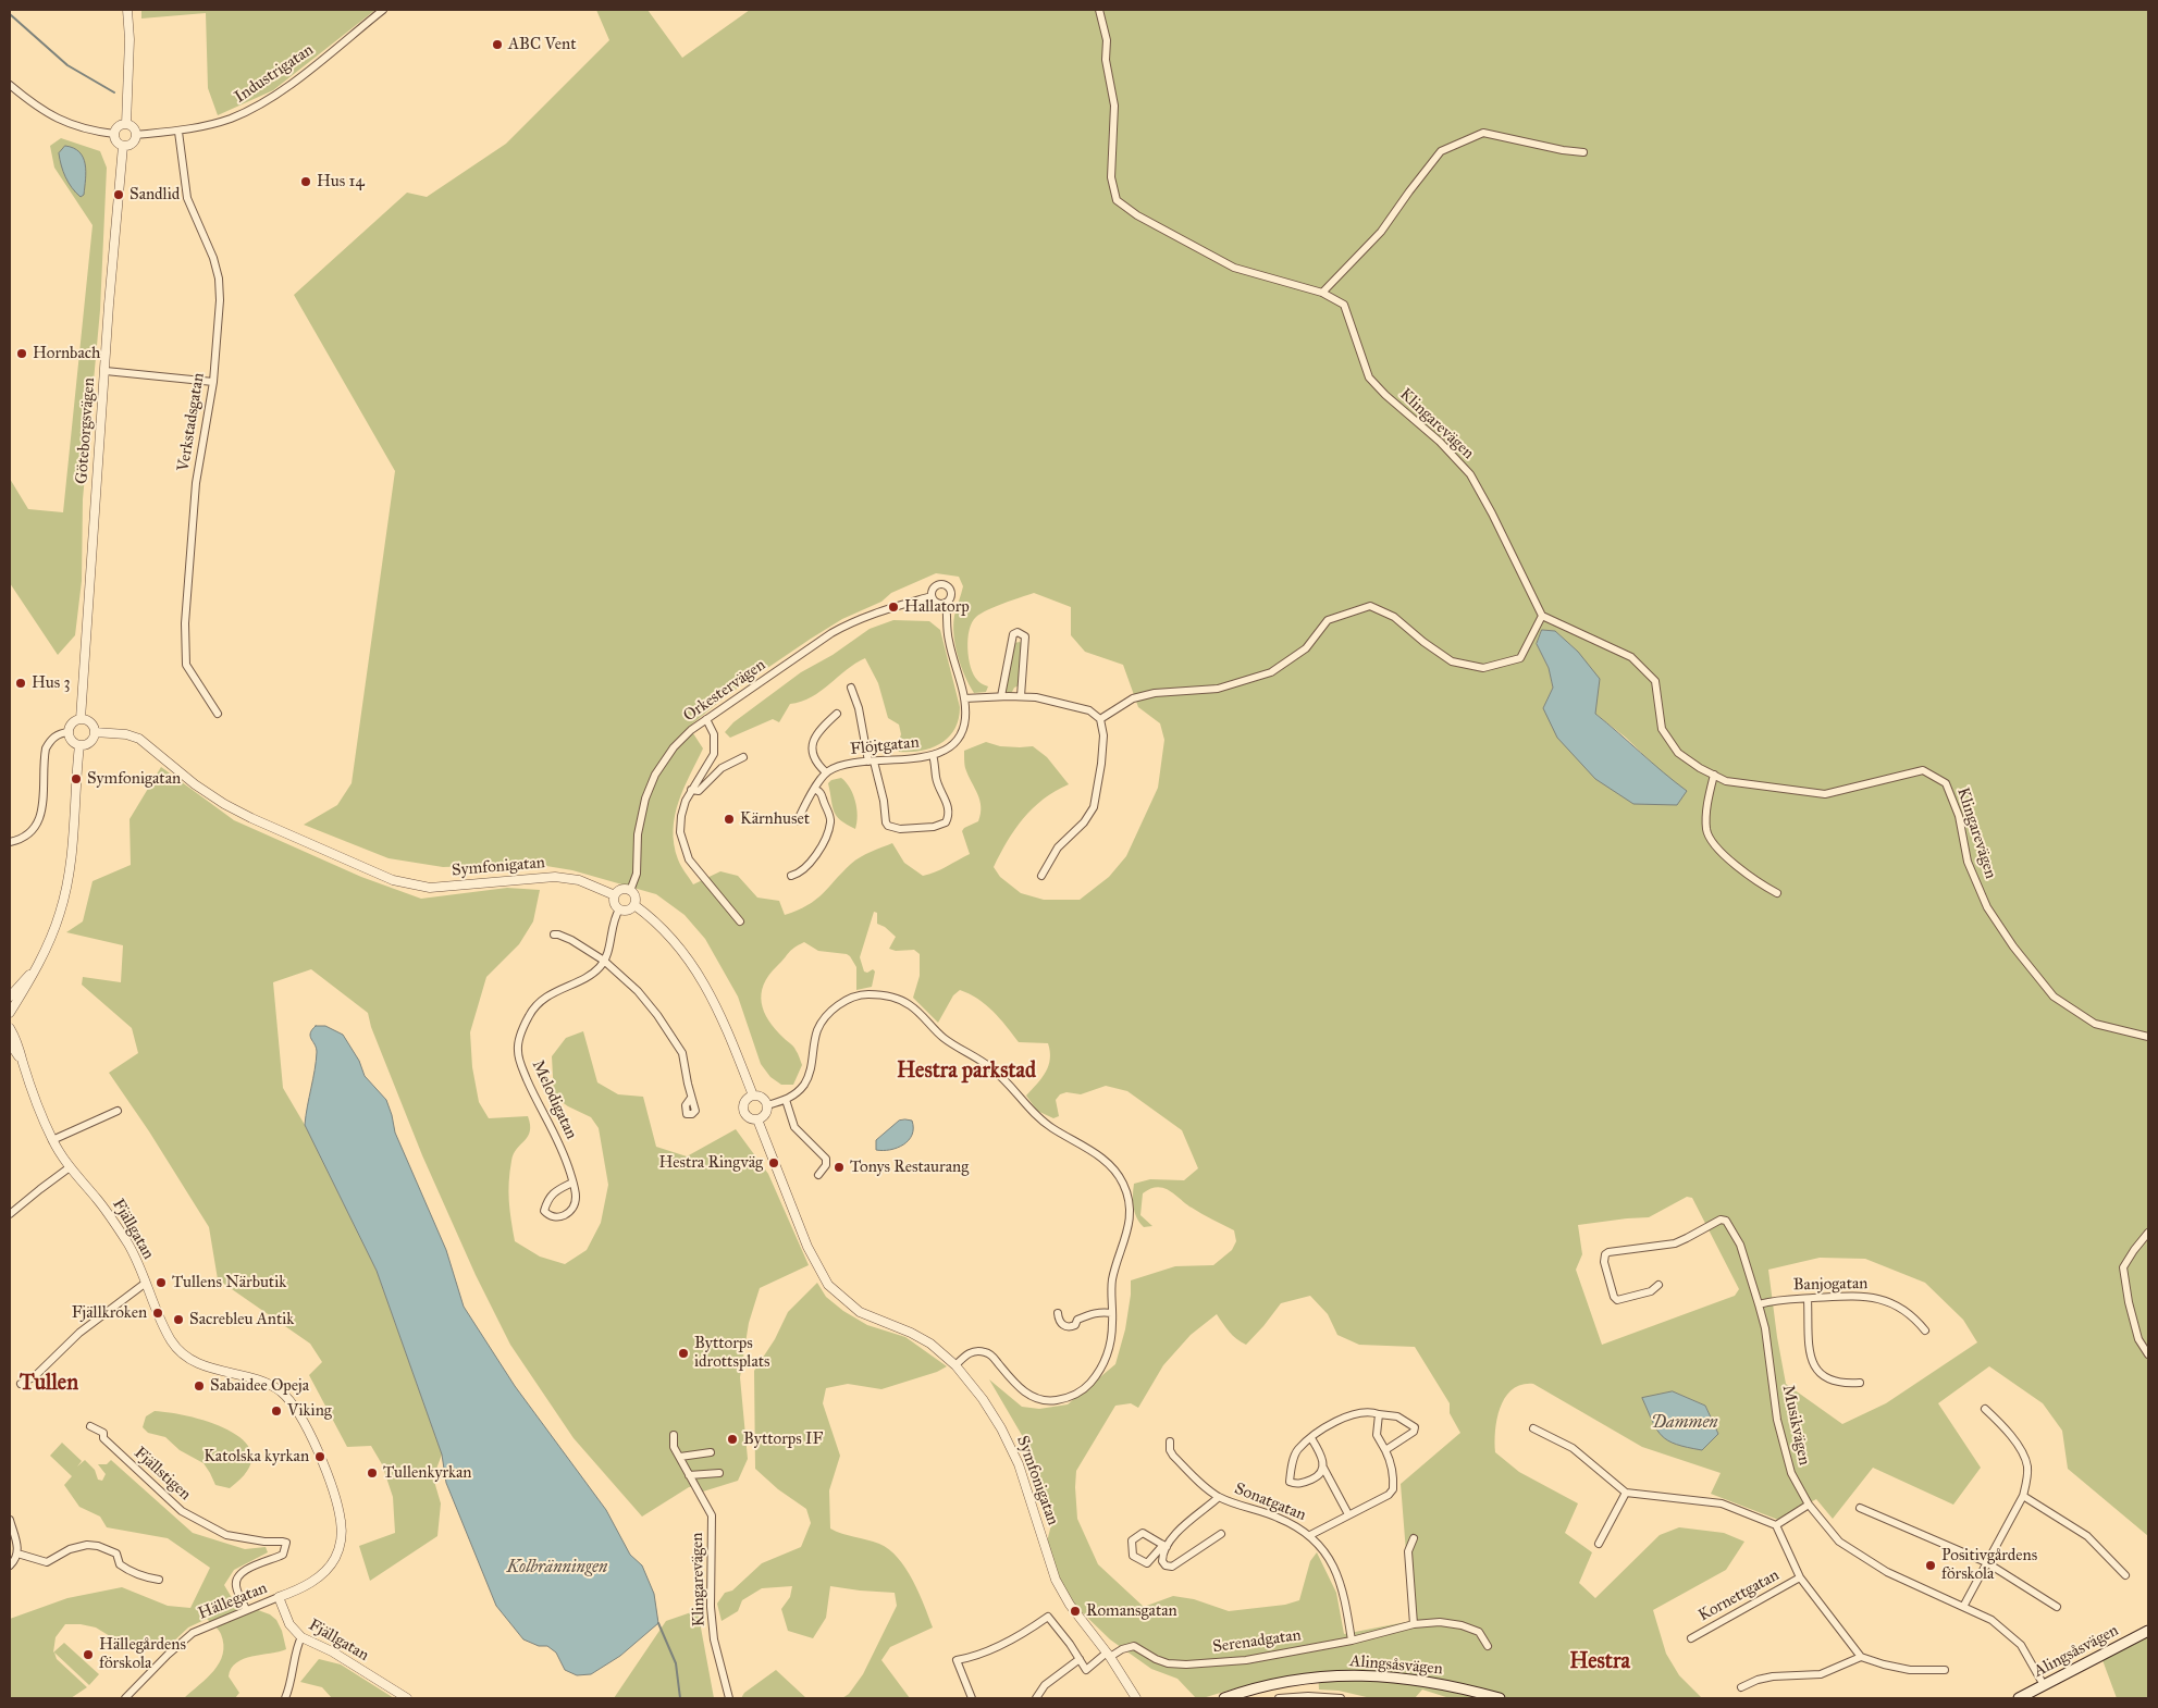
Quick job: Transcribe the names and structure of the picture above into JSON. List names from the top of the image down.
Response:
{
  "streets": {
    "main road": ["Alingsåsvägen"],
    "street": [
      "Industrigatan",
      "Verkstadsgatan",
      "Klingarevägen",
      "Göteborgsvägen",
      "Orkestervägen",
      "Flöjtgatan",
      "Symfonigatan",
      "Melodigatan",
      "Fjällgatan",
      "Banjogatan",
      "Musikvägen",
      "Fjällstigen",
      "Sonatgatan",
      "Kornettgatan",
      "Hällegatan",
      "Serenadgatan"
    ]
  },
  "crossings": [
    ["Industrigatan", "Verkstadsgatan"],
    ["Industrigatan", "Göteborgsvägen"],
    ["Göteborgsvägen", "Symfonigatan"],
    ["Orkestervägen", "Flöjtgatan"],
    ["Orkestervägen", "Symfonigatan"],
    ["Symfonigatan", "Serenadgatan"],
    ["Fjällgatan", "Hällegatan"],
    ["Banjogatan", "Musikvägen"],
    ["Musikvägen", "Alingsåsvägen"],
    ["Fjällstigen", "Hällegatan"],
    ["Sonatgatan", "Serenadgatan"]
  ],
  "districts": ["Hestra parkstad", "Tullen", "Hestra"],
  "water": ["Dammen", "Kolbränningen"],
  "places": [
    "ABC Vent",
    "Hus 14",
    "Sandlid",
    "Hornbach",
    "Hallatorp",
    "Hus 3",
    "Symfonigatan",
    "Kärnhuset",
    "Hestra Ringväg",
    "Tonys Restaurang",
    "Tullens Närbutik",
    "Fjällkroken",
    "Sacrebleu Antik",
    "Byttorps idrottsplats",
    "Sabaidee Opeja",
    "Viking",
    "Byttorps IF",
    "Katolska kyrkan",
    "Tullenkyrkan",
    "Positivgårdens förskola",
    "Romansgatan",
    "Hällegårdens förskola"
  ]
}
